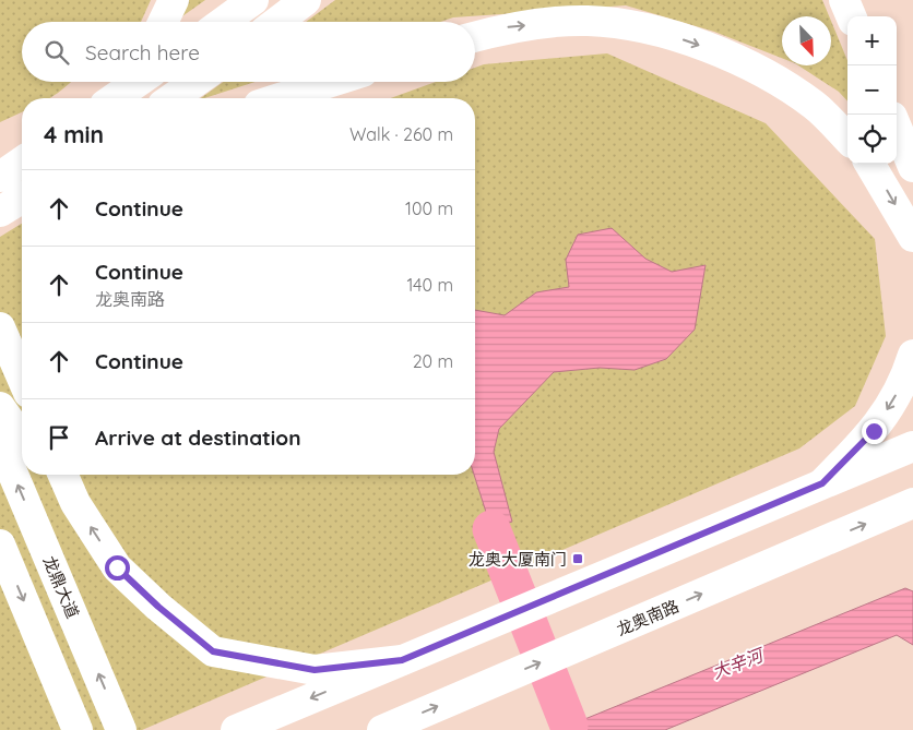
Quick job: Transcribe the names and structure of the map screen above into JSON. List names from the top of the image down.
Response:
{
  "streets": {
    "main road": ["龙鼎大道", "龙奥南路"]
  },
  "water": ["大辛河"],
  "places": {
    "transit": ["龙奥大厦南门"]
  },
  "north": "bottom right",
  "page": {
    "map_buttons": ["+", "−"],
    "search": "Search here",
    "heading": ["4 min", "Walk · 260 m"],
    "list": [
      ["Continue", "100 m"],
      ["Continue", "龙奥南路", "140 m"],
      ["Continue", "20 m"],
      "Arrive at destination"
    ]
  }
}
